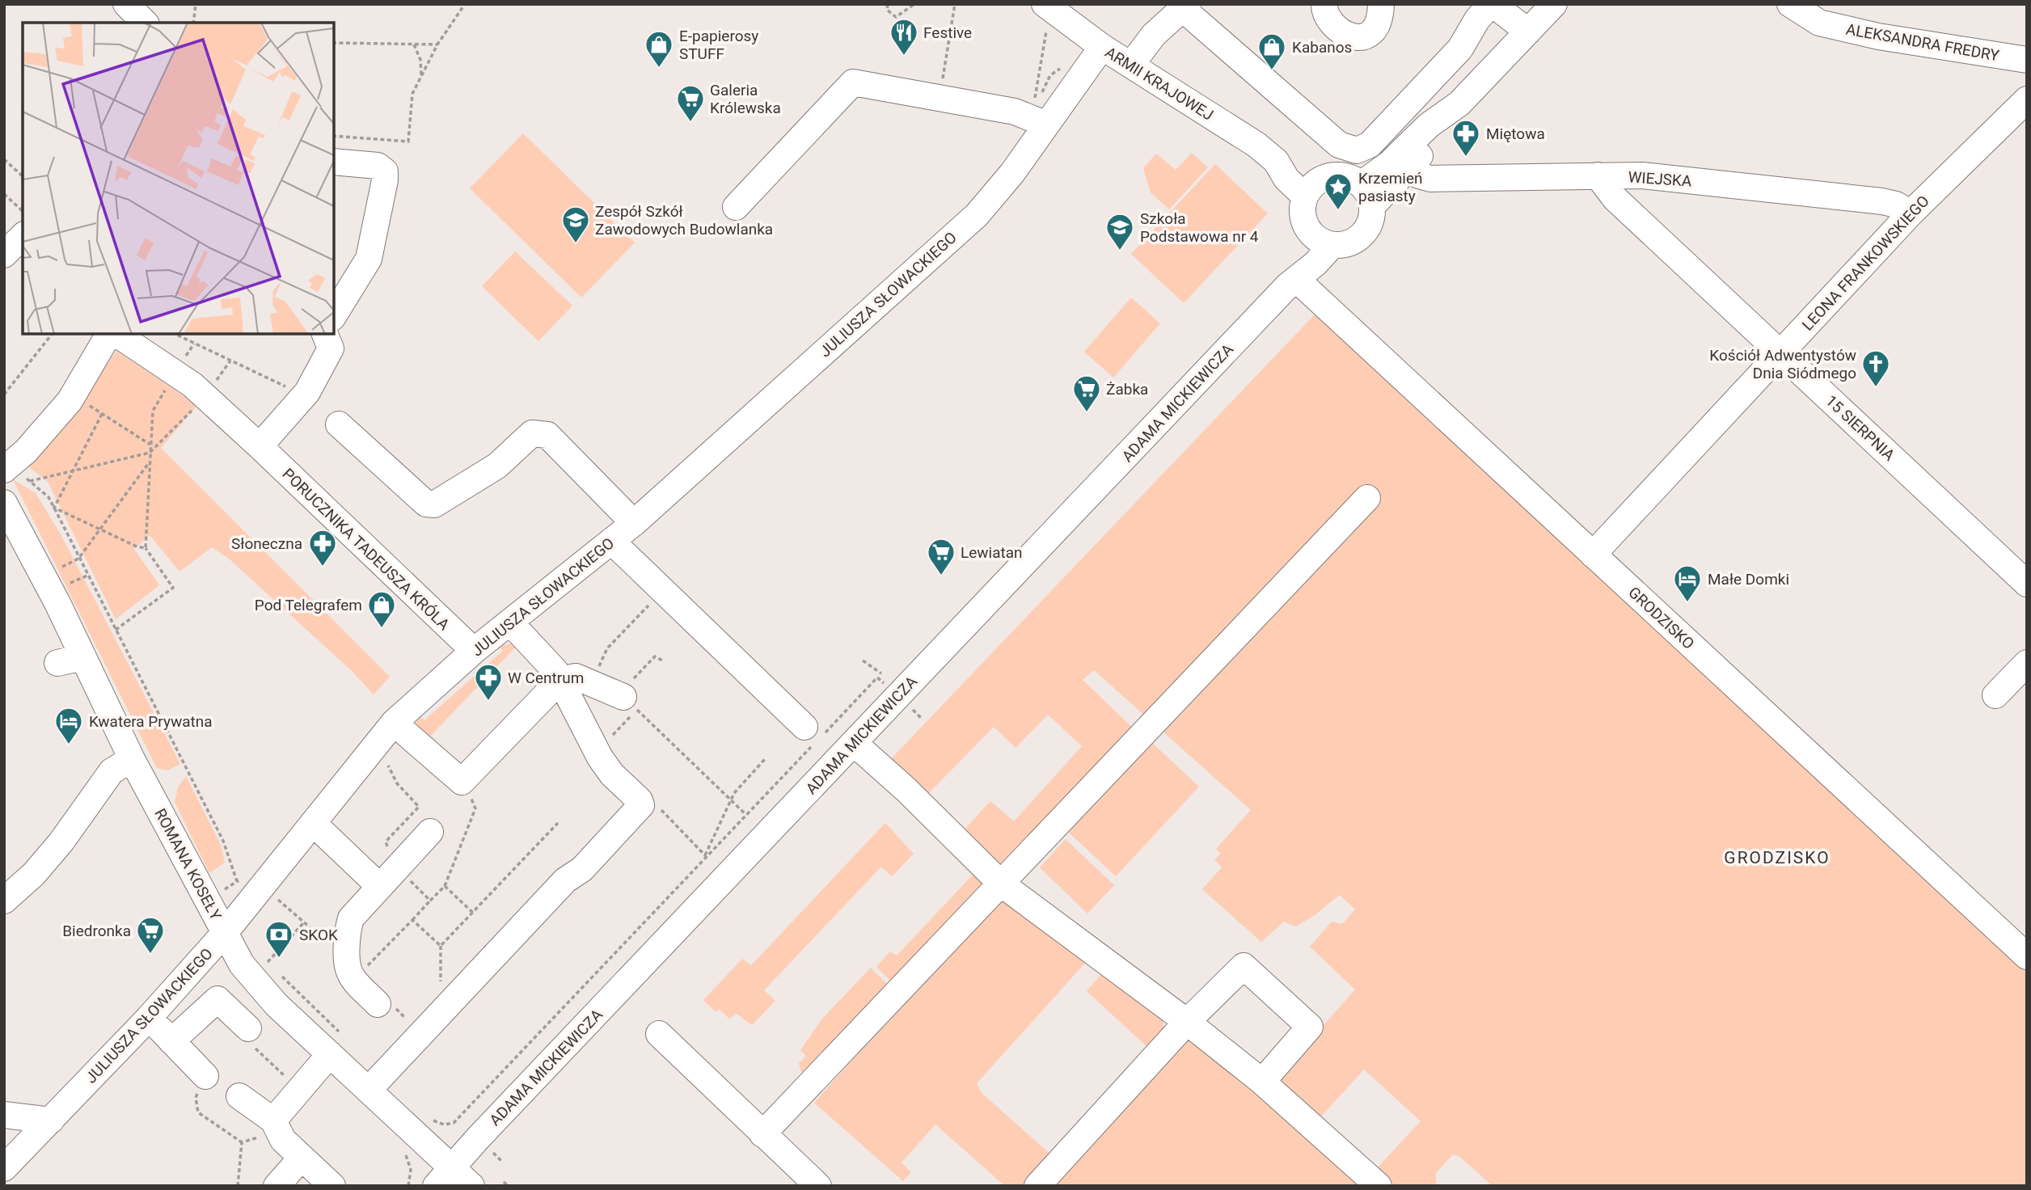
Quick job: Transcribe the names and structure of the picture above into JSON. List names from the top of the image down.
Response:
{
  "streets": {
    "street": [
      "ALEKSANDRA FREDRY",
      "ARMII KRAJOWEJ",
      "WIEJSKA",
      "LEONA FRANKOWSKIEGO",
      "JULIUSZA SŁOWACKIEGO",
      "ADAMA MICKIEWICZA",
      "15 SIERPNIA",
      "PORUCZNIKA TADEUSZA KRÓLA",
      "GRODZISKO",
      "ROMANA KOSEŁY"
    ]
  },
  "crossings": [
    ["ARMII KRAJOWEJ", "JULIUSZA SŁOWACKIEGO"],
    ["ARMII KRAJOWEJ", "ADAMA MICKIEWICZA"],
    ["WIEJSKA", "LEONA FRANKOWSKIEGO"],
    ["WIEJSKA", "15 SIERPNIA"],
    ["LEONA FRANKOWSKIEGO", "15 SIERPNIA"],
    ["LEONA FRANKOWSKIEGO", "GRODZISKO"],
    ["JULIUSZA SŁOWACKIEGO", "PORUCZNIKA TADEUSZA KRÓLA"],
    ["JULIUSZA SŁOWACKIEGO", "ROMANA KOSEŁY"],
    ["ADAMA MICKIEWICZA", "GRODZISKO"],
    ["ADAMA MICKIEWICZA", "ROMANA KOSEŁY"]
  ],
  "districts": ["GRODZISKO"],
  "places": {
    "restaurant": ["Festive"],
    "shop": ["E-papierosy STUFF", "Kabanos", "Pod Telegrafem"],
    "supermarket": [
      "Galeria Królewska",
      "Żabka",
      "Lewiatan",
      "Biedronka"
    ],
    "pharmacy": ["Miętowa", "Słoneczna", "W Centrum"],
    "place": ["Krzemień pasiasty"],
    "school or university": ["Zespół Szkół Zawodowych Budowlanka", "Szkoła Podstawowa nr 4"],
    "church": ["Kościół Adwentystów Dnia Siódmego"],
    "hotel": ["Małe Domki", "Kwatera Prywatna"],
    "bank": ["SKOK"]
  }
}
